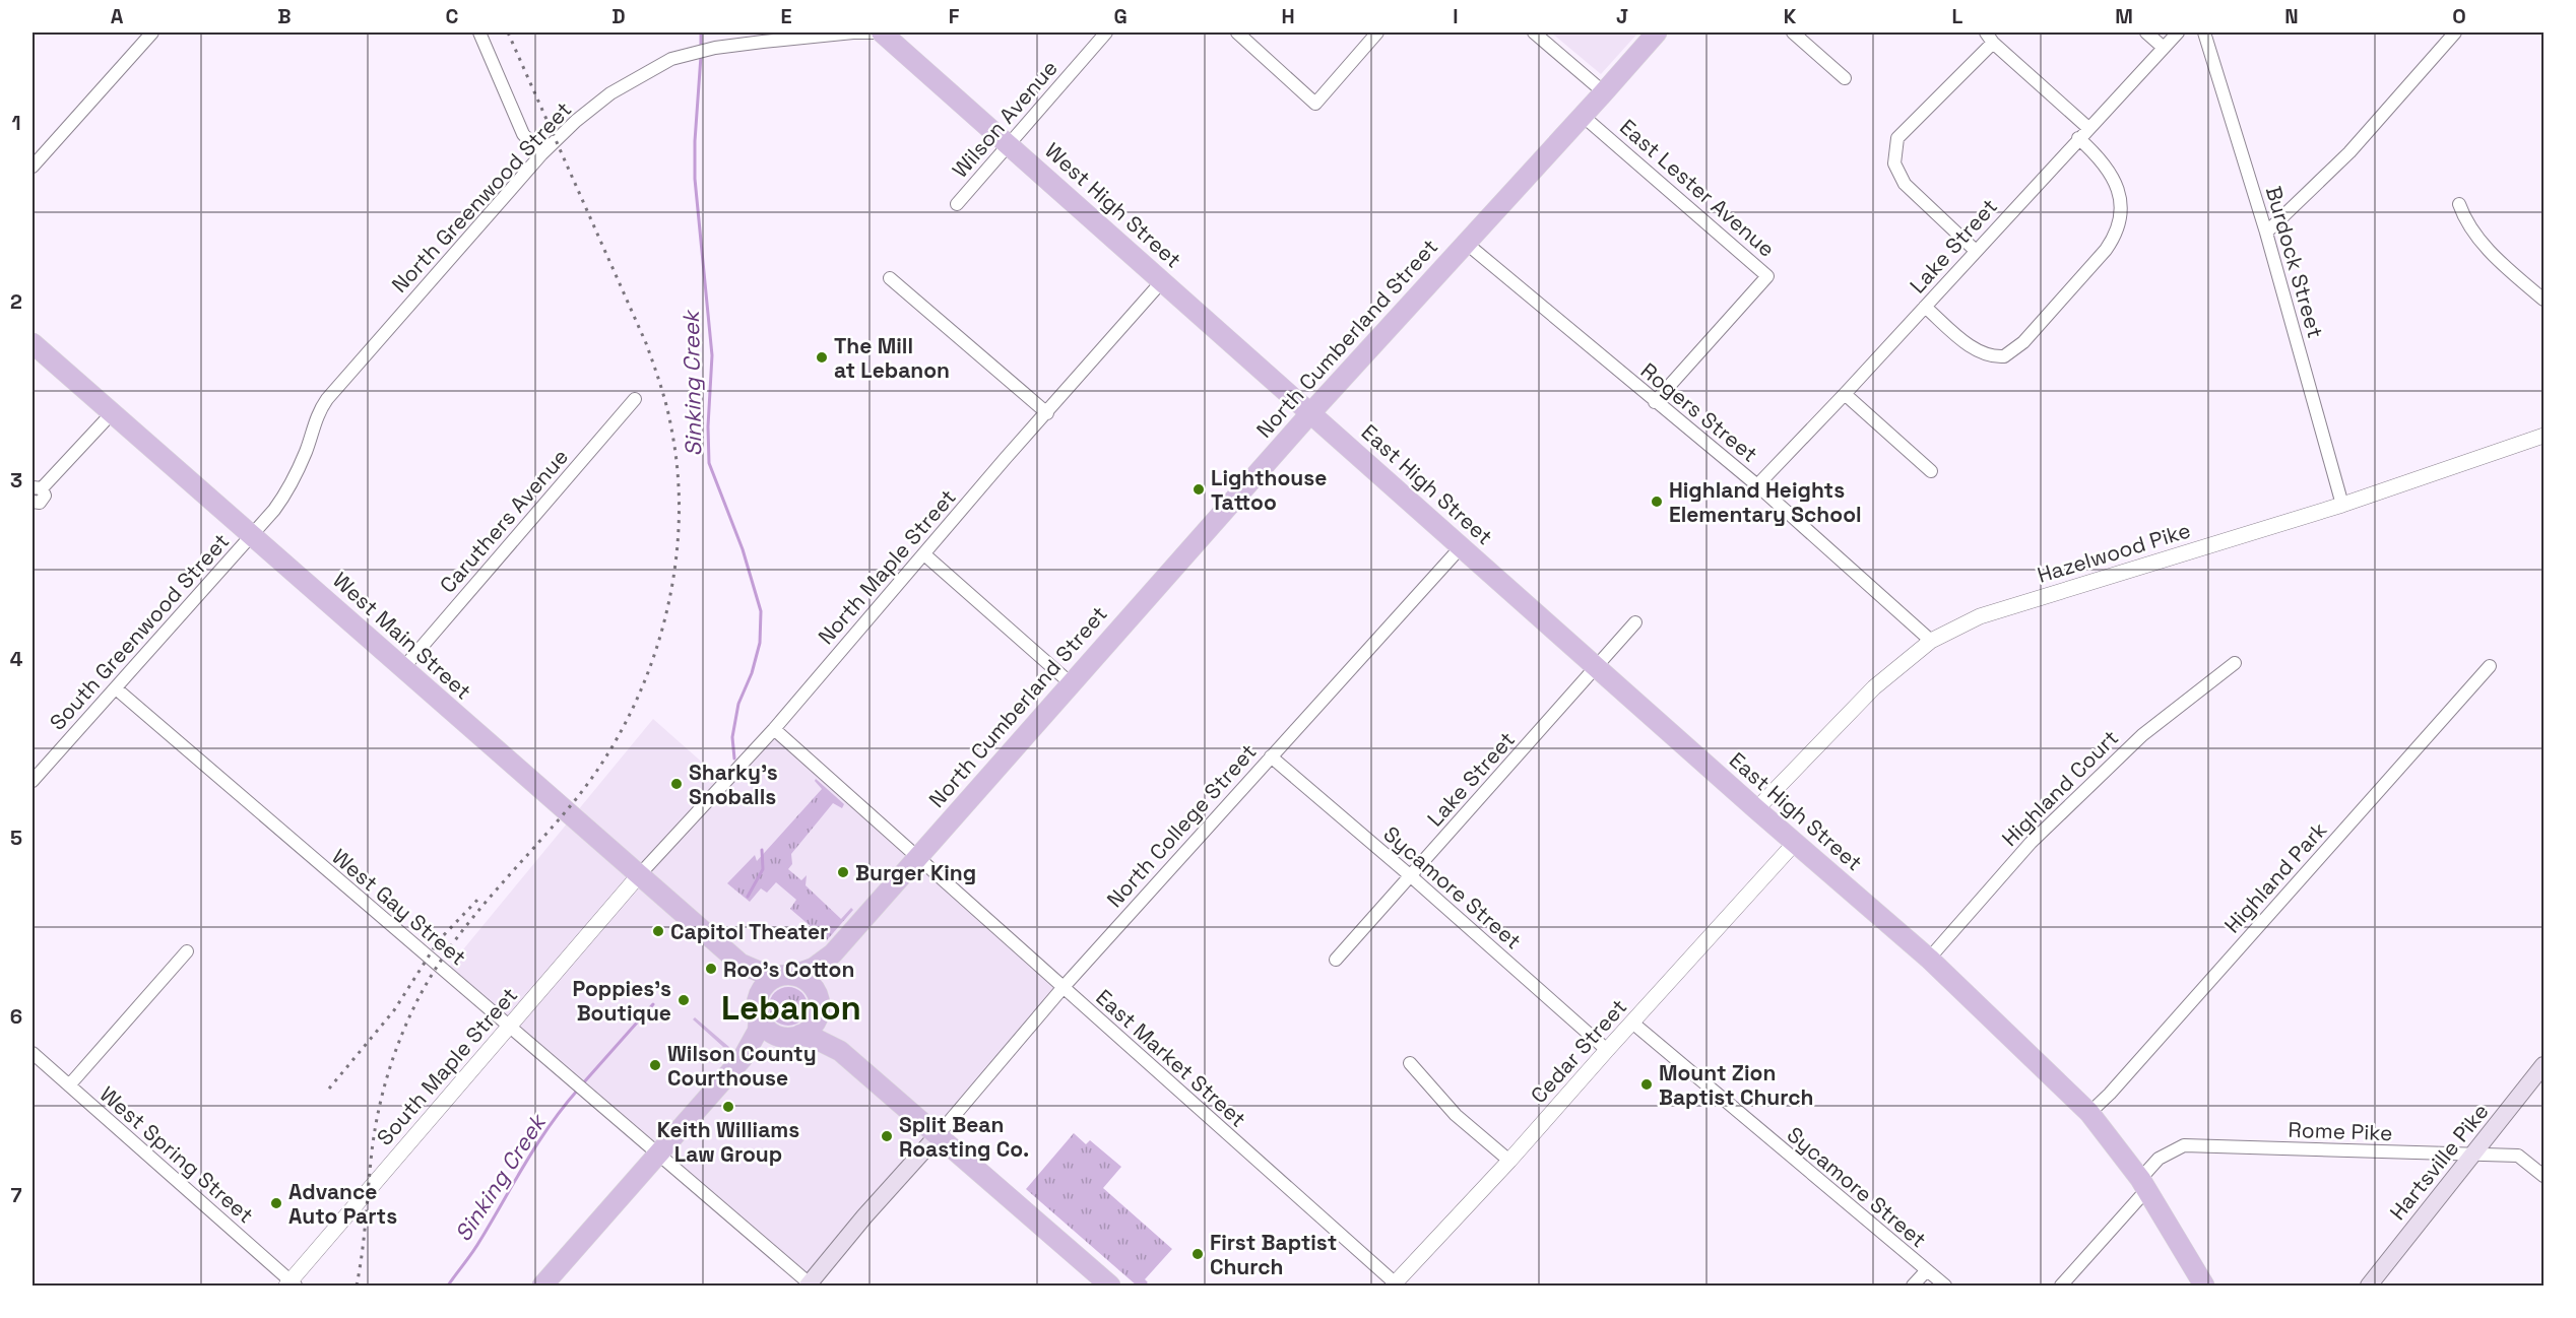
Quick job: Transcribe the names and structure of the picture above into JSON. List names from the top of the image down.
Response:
{
  "streets": {
    "main road": [
      "West High Street",
      "North Cumberland Street",
      "East High Street",
      "West Main Street",
      "Hartsville Pike"
    ],
    "street": [
      "Wilson Avenue",
      "East Lester Avenue",
      "North Greenwood Street",
      "Lake Street",
      "Burdock Street",
      "Rogers Street",
      "Caruthers Avenue",
      "Hazelwood Pike",
      "North Maple Street",
      "South Greenwood Street",
      "Highland Court",
      "North College Street",
      "Highland Park",
      "Sycamore Street",
      "West Gay Street",
      "Cedar Street",
      "East Market Street",
      "South Maple Street",
      "Rome Pike",
      "West Spring Street"
    ]
  },
  "crossings": [
    ["Wilson Avenue", "West High Street"],
    ["East Lester Avenue", "North Cumberland Street"],
    ["East Lester Avenue", "Rogers Street"],
    ["North Greenwood Street", "West High Street"],
    ["North Greenwood Street", "South Greenwood Street"],
    ["North Greenwood Street", "West Main Street"],
    ["West High Street", "North Cumberland Street"],
    ["West High Street", "East High Street"],
    ["West High Street", "North Maple Street"],
    ["Lake Street", "Rogers Street"],
    ["Lake Street", "East High Street"],
    ["Lake Street", "Sycamore Street"],
    ["Burdock Street", "Hazelwood Pike"],
    ["North Cumberland Street", "Rogers Street"],
    ["North Cumberland Street", "East High Street"],
    ["North Cumberland Street", "West Main Street"],
    ["North Cumberland Street", "East Market Street"],
    ["Rogers Street", "Hazelwood Pike"],
    ["East High Street", "Hazelwood Pike"],
    ["East High Street", "Highland Court"],
    ["East High Street", "North College Street"],
    ["East High Street", "Highland Park"],
    ["East High Street", "Cedar Street"],
    ["East High Street", "Rome Pike"],
    ["Caruthers Avenue", "West Main Street"],
    ["North Maple Street", "West Main Street"],
    ["North Maple Street", "East Market Street"],
    ["North Maple Street", "South Maple Street"],
    ["South Greenwood Street", "West Main Street"],
    ["South Greenwood Street", "West Gay Street"],
    ["West Main Street", "South Maple Street"],
    ["North College Street", "Sycamore Street"],
    ["North College Street", "East Market Street"],
    ["Sycamore Street", "Cedar Street"],
    ["West Gay Street", "South Maple Street"],
    ["Cedar Street", "East Market Street"],
    ["South Maple Street", "West Spring Street"],
    ["Rome Pike", "Hartsville Pike"]
  ],
  "districts": ["Lebanon"],
  "water": ["Sinking Creek"],
  "places": [
    "The Mill at Lebanon",
    "Lighthouse Tattoo",
    "Highland Heights Elementary School",
    "Sharky's Snoballs",
    "Burger King",
    "Capitol Theater",
    "Roo's Cotton",
    "Poppies's Boutique",
    "Wilson County Courthouse",
    "Mount Zion Baptist Church",
    "Keith Williams Law Group",
    "Split Bean Roasting Co.",
    "Advance Auto Parts",
    "First Baptist Church"
  ],
  "grid": {
    "columns": [
      "A",
      "B",
      "C",
      "D",
      "E",
      "F",
      "G",
      "H",
      "I",
      "J",
      "K",
      "L",
      "M",
      "N",
      "O"
    ],
    "rows": [
      "1",
      "2",
      "3",
      "4",
      "5",
      "6",
      "7"
    ]
  }
}
